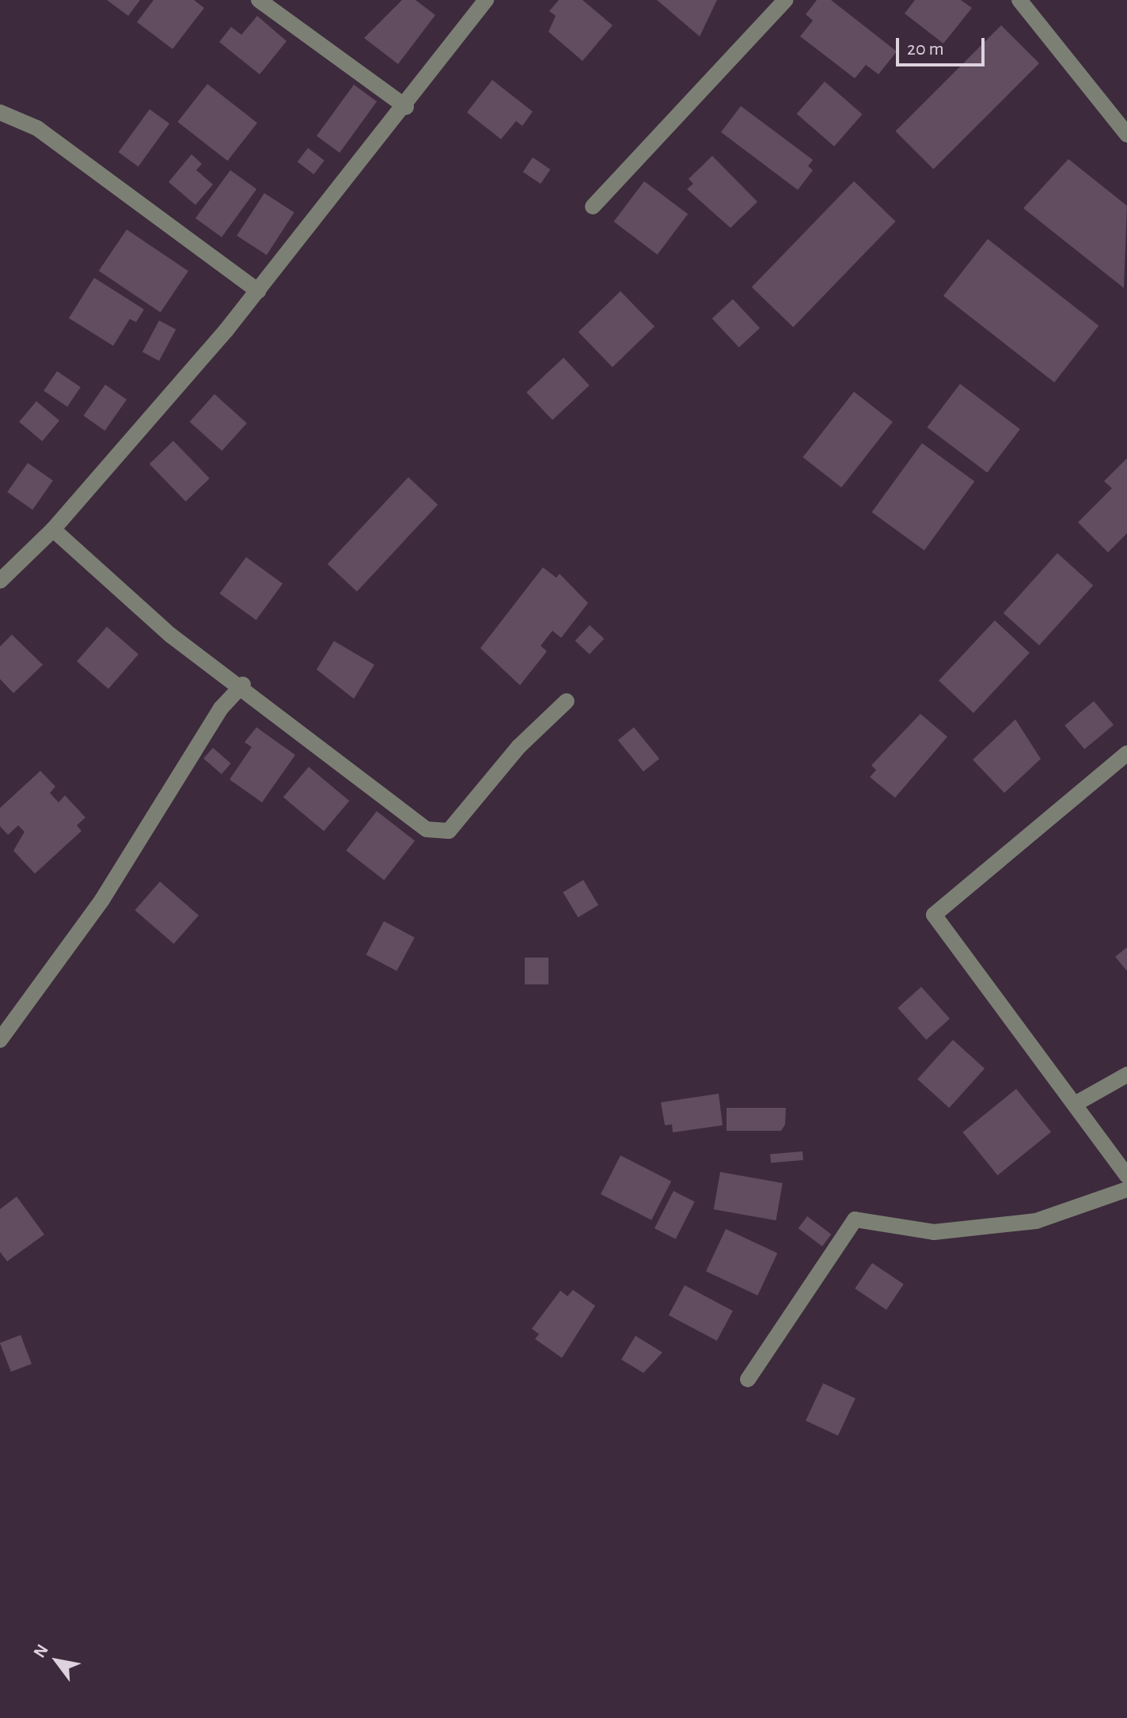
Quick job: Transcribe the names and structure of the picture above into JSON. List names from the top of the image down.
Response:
{
  "scale_bar": "20 m",
  "north": "top left"
}
